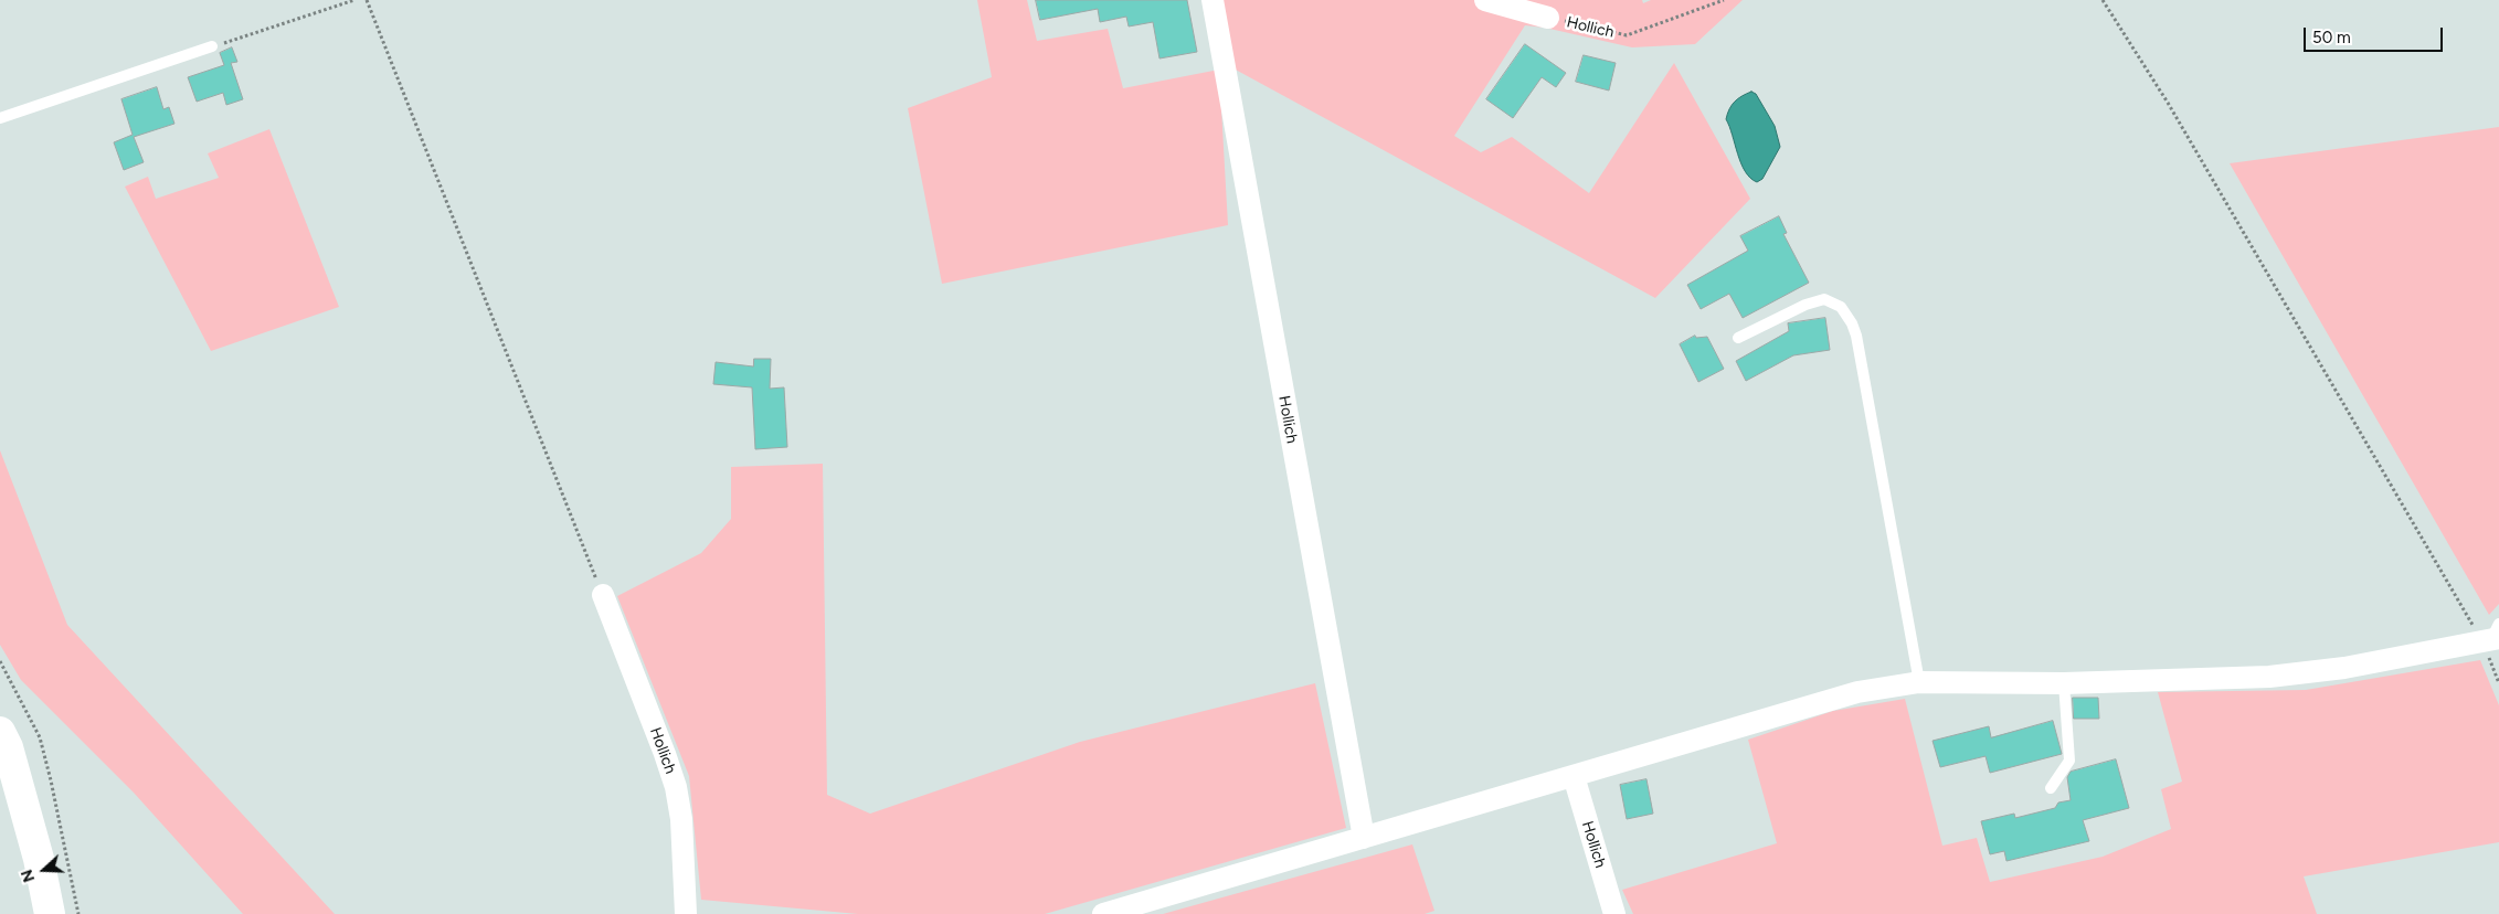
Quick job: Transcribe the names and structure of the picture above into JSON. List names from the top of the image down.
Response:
{
  "streets": {
    "street": ["Hollich"]
  },
  "scale_bar": "50 m",
  "north": "left"
}
